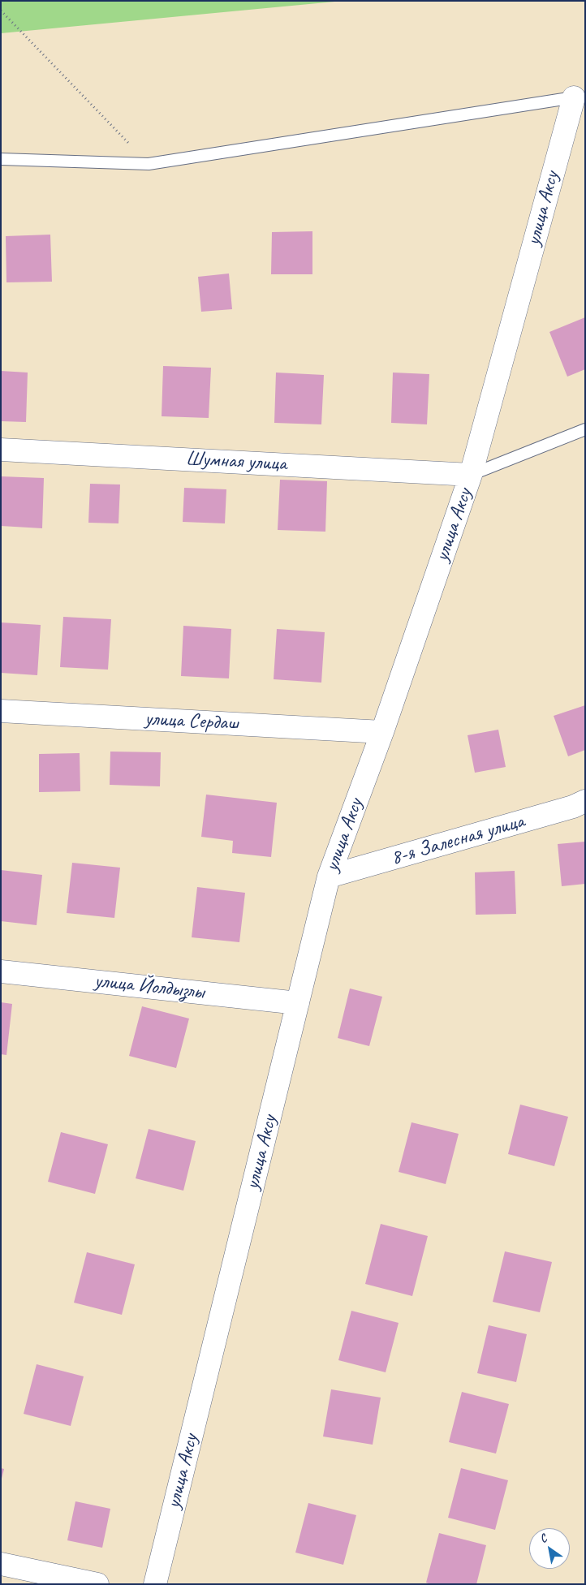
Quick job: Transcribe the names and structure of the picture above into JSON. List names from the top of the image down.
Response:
{
  "streets": {
    "street": [
      "улица Аксу",
      "Шумная улица",
      "улица Сердаш",
      "8-я Залесная улица",
      "улица Йолдызлы"
    ]
  },
  "crossings": [
    ["улица Аксу", "Шумная улица"],
    ["улица Аксу", "улица Сердаш"],
    ["улица Аксу", "8-я Залесная улица"],
    ["улица Аксу", "улица Йолдызлы"]
  ],
  "north": "top left"
}
